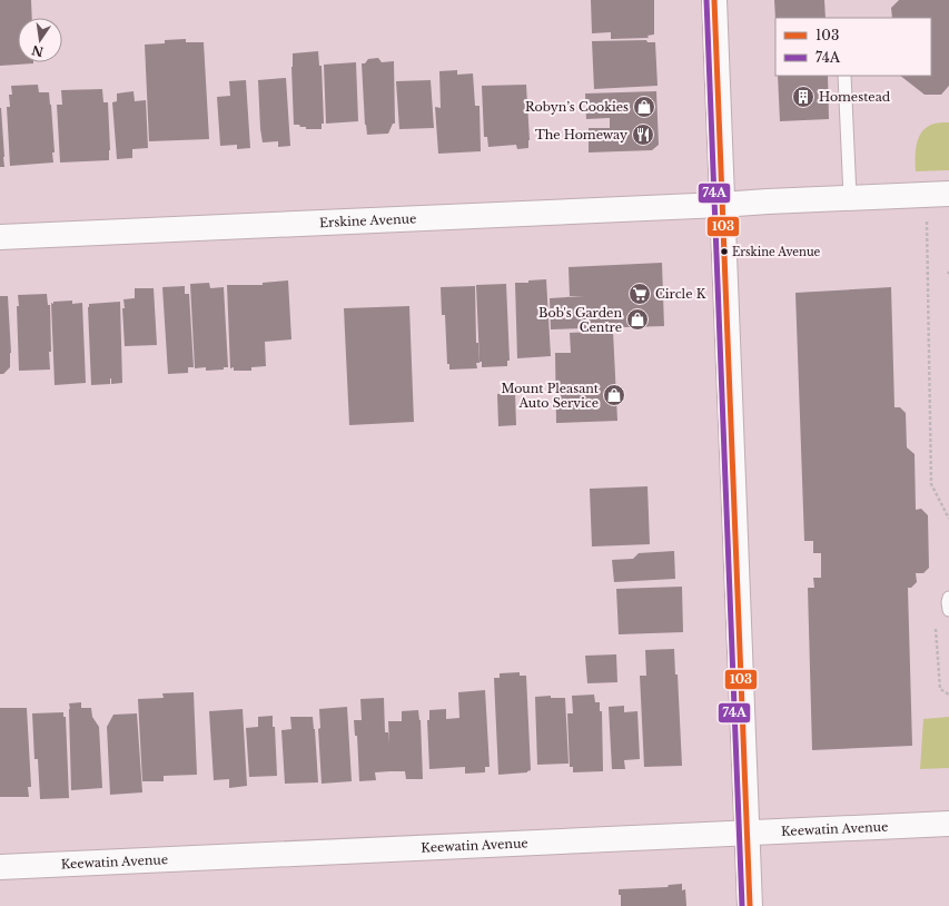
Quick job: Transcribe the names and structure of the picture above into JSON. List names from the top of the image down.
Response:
{
  "streets": {
    "street": ["Erskine Avenue", "Keewatin Avenue"]
  },
  "places": {
    "building": ["Homestead"],
    "shop": ["Robyn’s Cookies", "Bob's Garden Centre", "Mount Pleasant Auto Service"],
    "restaurant": ["The Homeway"],
    "other": ["Erskine Avenue"],
    "supermarket": ["Circle K"]
  },
  "lines": ["transit line 103", "transit line 74A"],
  "legend": ["103", "74A"],
  "north": "bottom"
}
